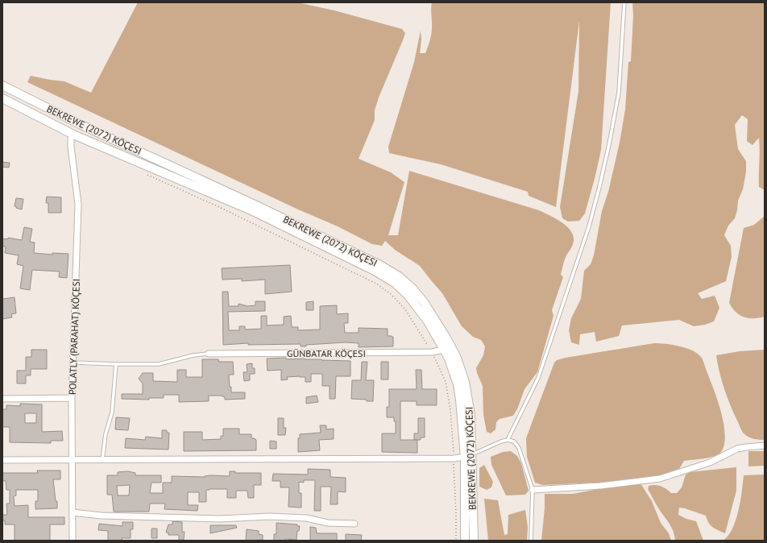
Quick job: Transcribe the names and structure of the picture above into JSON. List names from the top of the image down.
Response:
{
  "streets": {
    "main road": ["BEKREWE (2072) KÖÇESI"],
    "street": ["POLATLY (PARAHAT) KÖÇESI", "GÜNBATAR KÖÇESI"]
  },
  "crossings": [
    ["BEKREWE (2072) KÖÇESI", "POLATLY (PARAHAT) KÖÇESI"],
    ["BEKREWE (2072) KÖÇESI", "GÜNBATAR KÖÇESI"]
  ]
}
